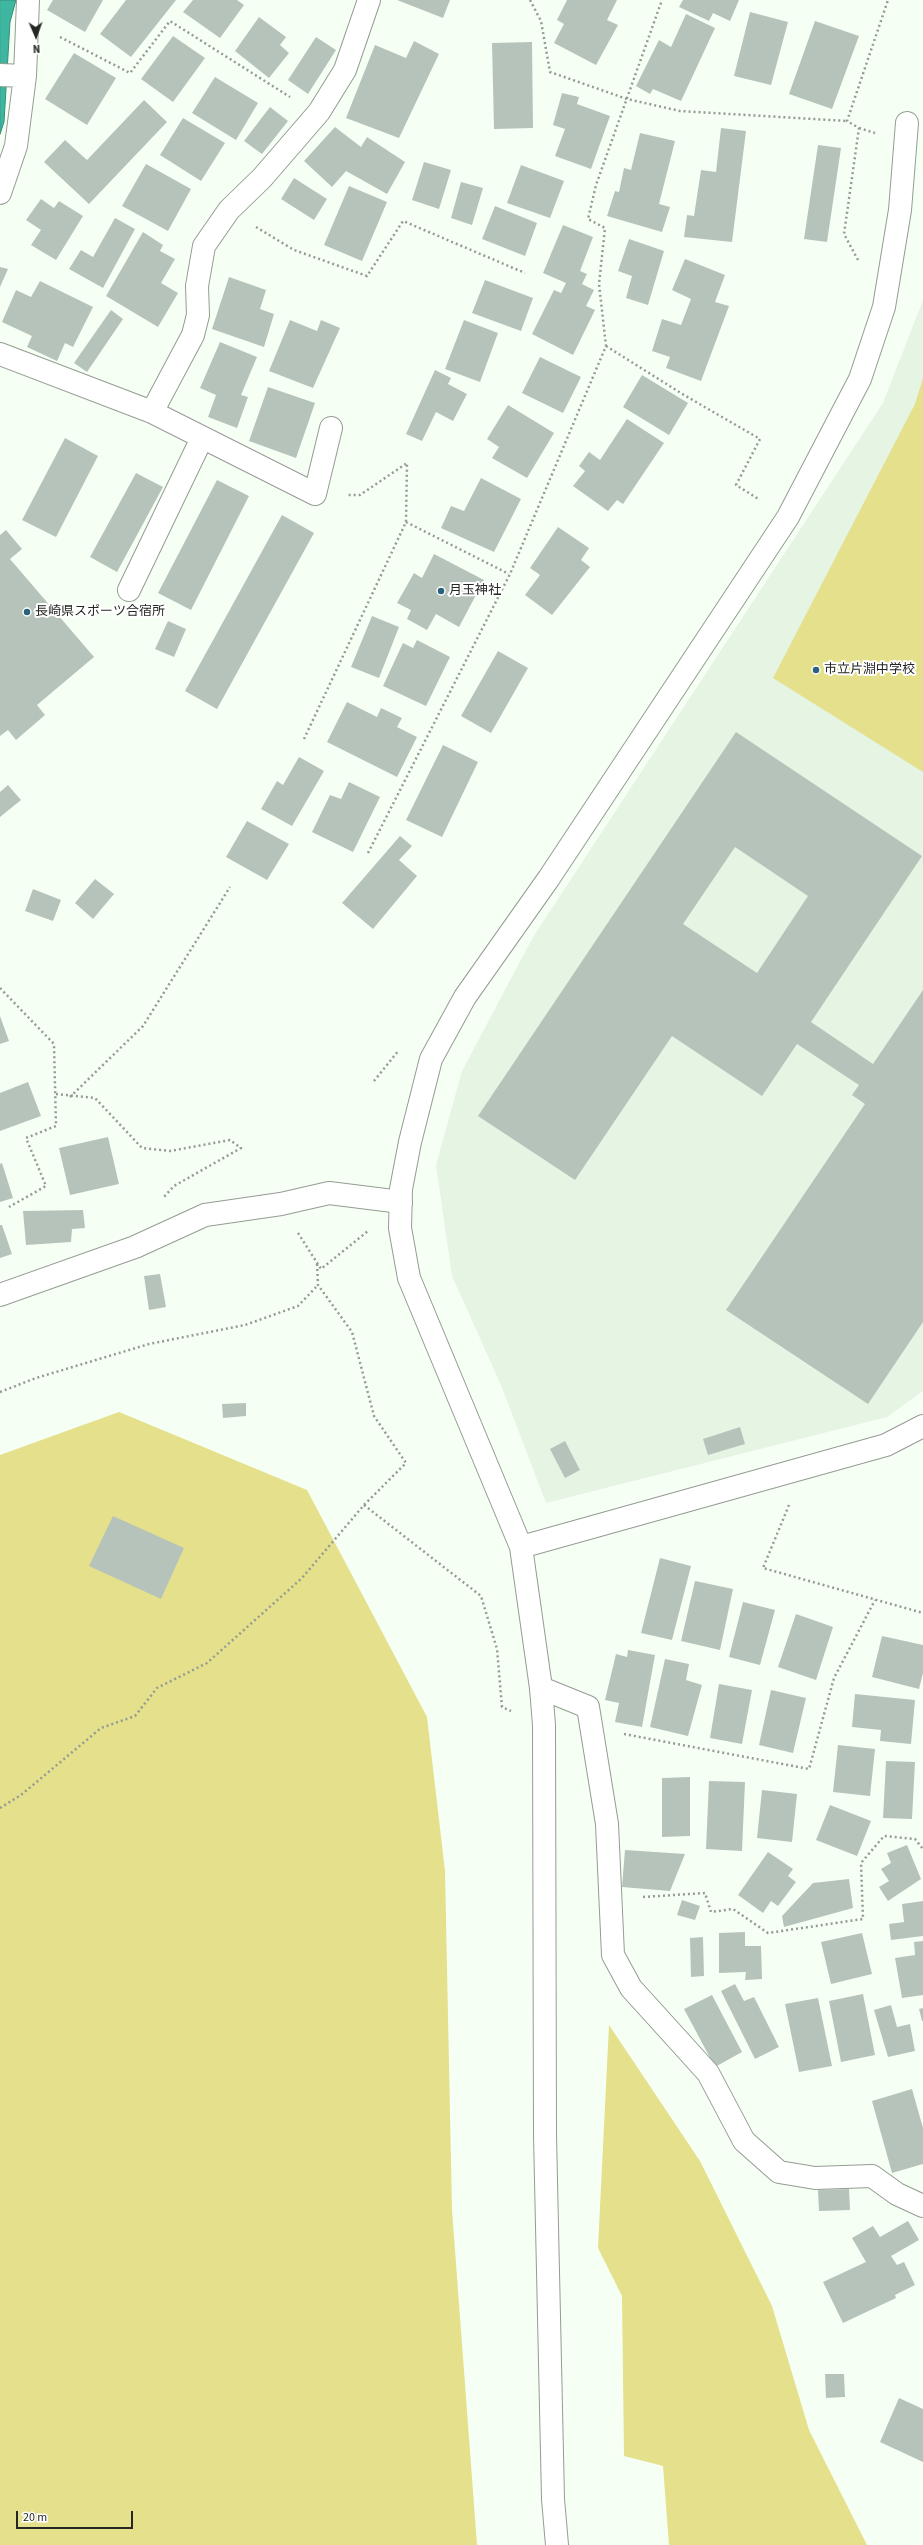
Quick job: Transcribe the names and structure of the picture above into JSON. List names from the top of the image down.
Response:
{
  "places": ["月玉神社", "長崎県スポーツ合宿所", "市立片淵中学校"],
  "scale_bar": "20 m",
  "north": "bottom"
}
